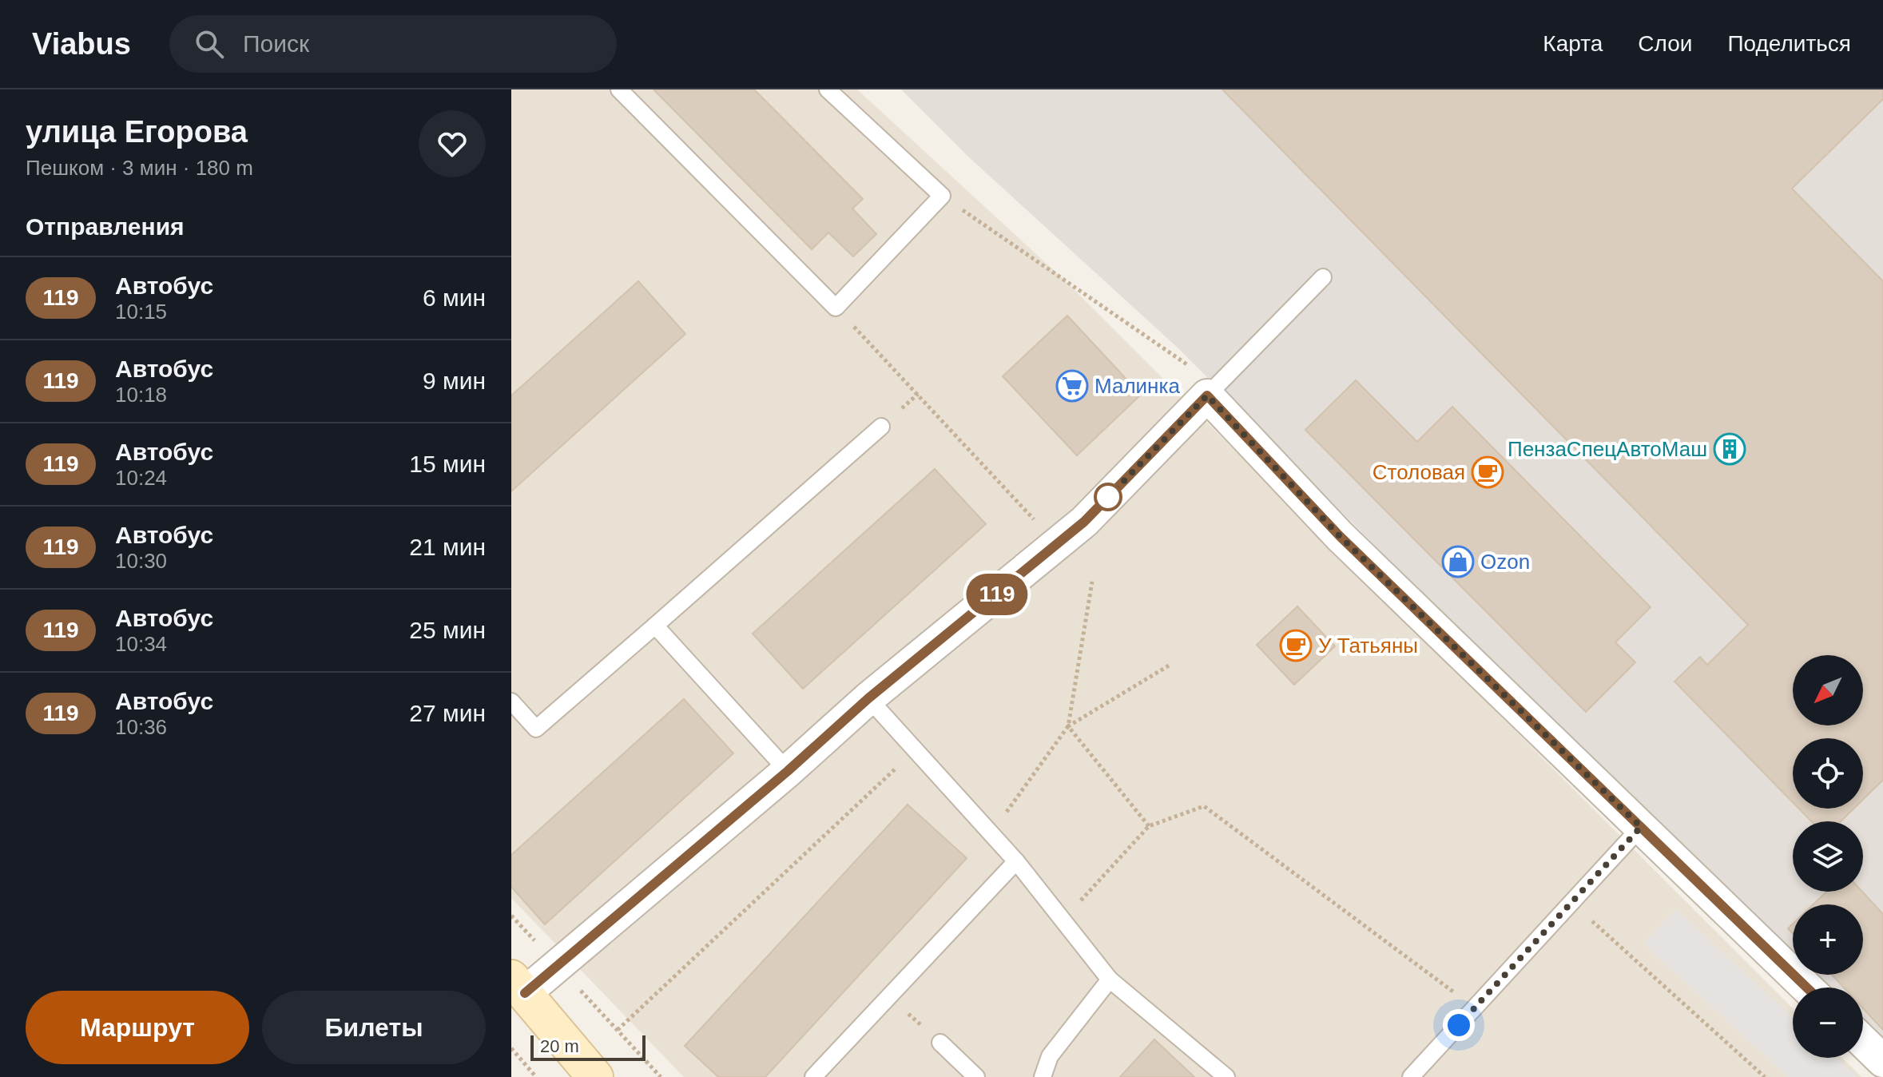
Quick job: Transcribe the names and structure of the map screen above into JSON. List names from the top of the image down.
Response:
{
  "places": {
    "supermarket": ["Малинка"],
    "building": ["ПензаСпецАвтоМаш"],
    "cafe": ["Столовая", "У Татьяны"],
    "shop": ["Ozon"]
  },
  "lines": ["bus line 119"],
  "scale_bar": "20 m",
  "north": "bottom left",
  "page": {
    "header": "Viabus",
    "search": "Поиск",
    "nav": ["Карта", "Слои", "Поделиться"],
    "heading": [
      ["улица Егорова", "Пешком · 3 мин · 180 m"],
      "Отправления"
    ],
    "on_map": "119",
    "list": [
      {
        "mark": "119",
        "name": "Автобус",
        "note": "10:15",
        "value": "6 мин"
      },
      {
        "mark": "119",
        "name": "Автобус",
        "note": "10:18",
        "value": "9 мин"
      },
      {
        "mark": "119",
        "name": "Автобус",
        "note": "10:24",
        "value": "15 мин"
      },
      {
        "mark": "119",
        "name": "Автобус",
        "note": "10:30",
        "value": "21 мин"
      },
      {
        "mark": "119",
        "name": "Автобус",
        "note": "10:34",
        "value": "25 мин"
      },
      {
        "mark": "119",
        "name": "Автобус",
        "note": "10:36",
        "value": "27 мин"
      }
    ],
    "map_buttons": ["+", "−"],
    "buttons": ["Маршрут", "Билеты"],
    "scale": "20 m"
  }
}
